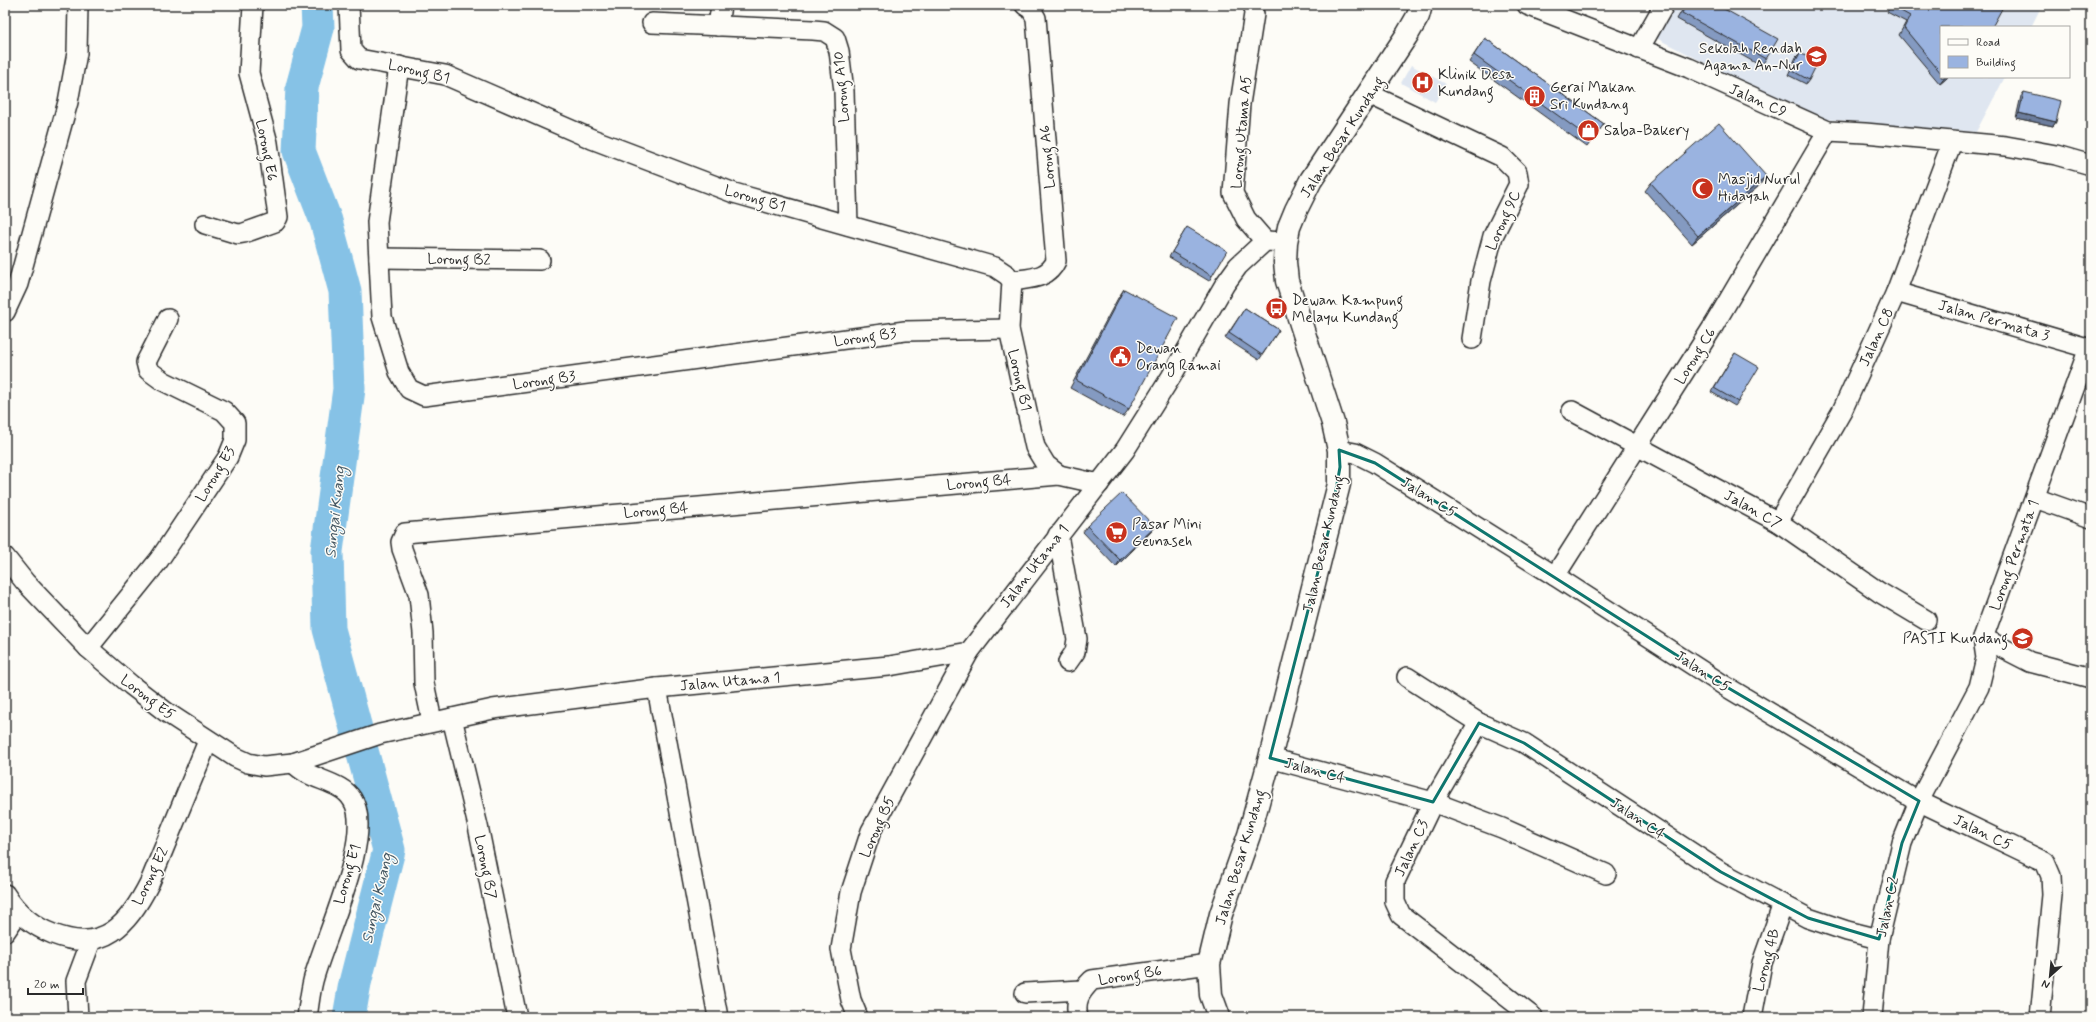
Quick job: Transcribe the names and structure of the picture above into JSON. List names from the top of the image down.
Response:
{
  "streets": {
    "main road": ["Jalan Besar Kundang"],
    "street": [
      "Lorong B1",
      "Lorong A10",
      "Jalan C9",
      "Lorong Utama A5",
      "Lorong E6",
      "Lorong A6",
      "Lorong 9C",
      "Lorong B2",
      "Jalan Permata 3",
      "Lorong B3",
      "Jalan C8",
      "Lorong C6",
      "Lorong E3",
      "Lorong B4",
      "Jalan C5",
      "Jalan C7",
      "Lorong Permata 1",
      "Jalan Utama 1",
      "Lorong E5",
      "Jalan C4",
      "Lorong B5",
      "Jalan C3",
      "Lorong B7",
      "Lorong E1",
      "Lorong E2",
      "Jalan C2",
      "Lorong 4B",
      "Lorong B6"
    ]
  },
  "crossings": [
    ["Lorong B1", "Lorong A10"],
    ["Lorong B1", "Lorong A6"],
    ["Lorong B1", "Lorong B3"],
    ["Lorong B1", "Lorong B4"],
    ["Jalan C9", "Jalan C8"],
    ["Jalan C9", "Lorong C6"],
    ["Lorong Utama A5", "Jalan Besar Kundang"],
    ["Lorong Utama A5", "Jalan Utama 1"],
    ["Jalan Besar Kundang", "Lorong 9C"],
    ["Jalan Besar Kundang", "Jalan C5"],
    ["Jalan Besar Kundang", "Jalan Utama 1"],
    ["Jalan Besar Kundang", "Jalan C4"],
    ["Jalan Besar Kundang", "Lorong B6"],
    ["Lorong B2", "Lorong B3"],
    ["Jalan Permata 3", "Jalan C8"],
    ["Jalan Permata 3", "Lorong Permata 1"],
    ["Jalan C8", "Jalan C7"],
    ["Lorong C6", "Jalan C5"],
    ["Lorong C6", "Jalan C7"],
    ["Lorong E3", "Lorong E5"],
    ["Lorong B4", "Jalan Utama 1"],
    ["Jalan C5", "Lorong Permata 1"],
    ["Jalan C5", "Jalan C2"],
    ["Lorong Permata 1", "Jalan C2"],
    ["Jalan Utama 1", "Lorong E5"],
    ["Jalan Utama 1", "Lorong B5"],
    ["Jalan Utama 1", "Lorong B7"],
    ["Lorong E5", "Lorong E1"],
    ["Lorong E5", "Lorong E2"],
    ["Jalan C4", "Jalan C3"],
    ["Jalan C4", "Jalan C2"],
    ["Jalan C4", "Lorong 4B"]
  ],
  "water": ["Sungai Kuang"],
  "places": {
    "school or university": ["Sekolah Rendah Agama An-Nur", "PASTI Kundang"],
    "hospital": ["Klinik Desa Kundang"],
    "building": ["Gerai Makan Sri Kundang"],
    "shop": ["Saba-Bakery"],
    "mosque": ["Masjid Nurul Hidayah"],
    "bus stop": ["Dewan Kampung Melayu Kundang"],
    "public building": ["Dewan Orang Ramai"],
    "supermarket": ["Pasar Mini Geunaseh"]
  },
  "legend": ["Road", "Building"],
  "scale_bar": "20 m",
  "north": "bottom left"
}
